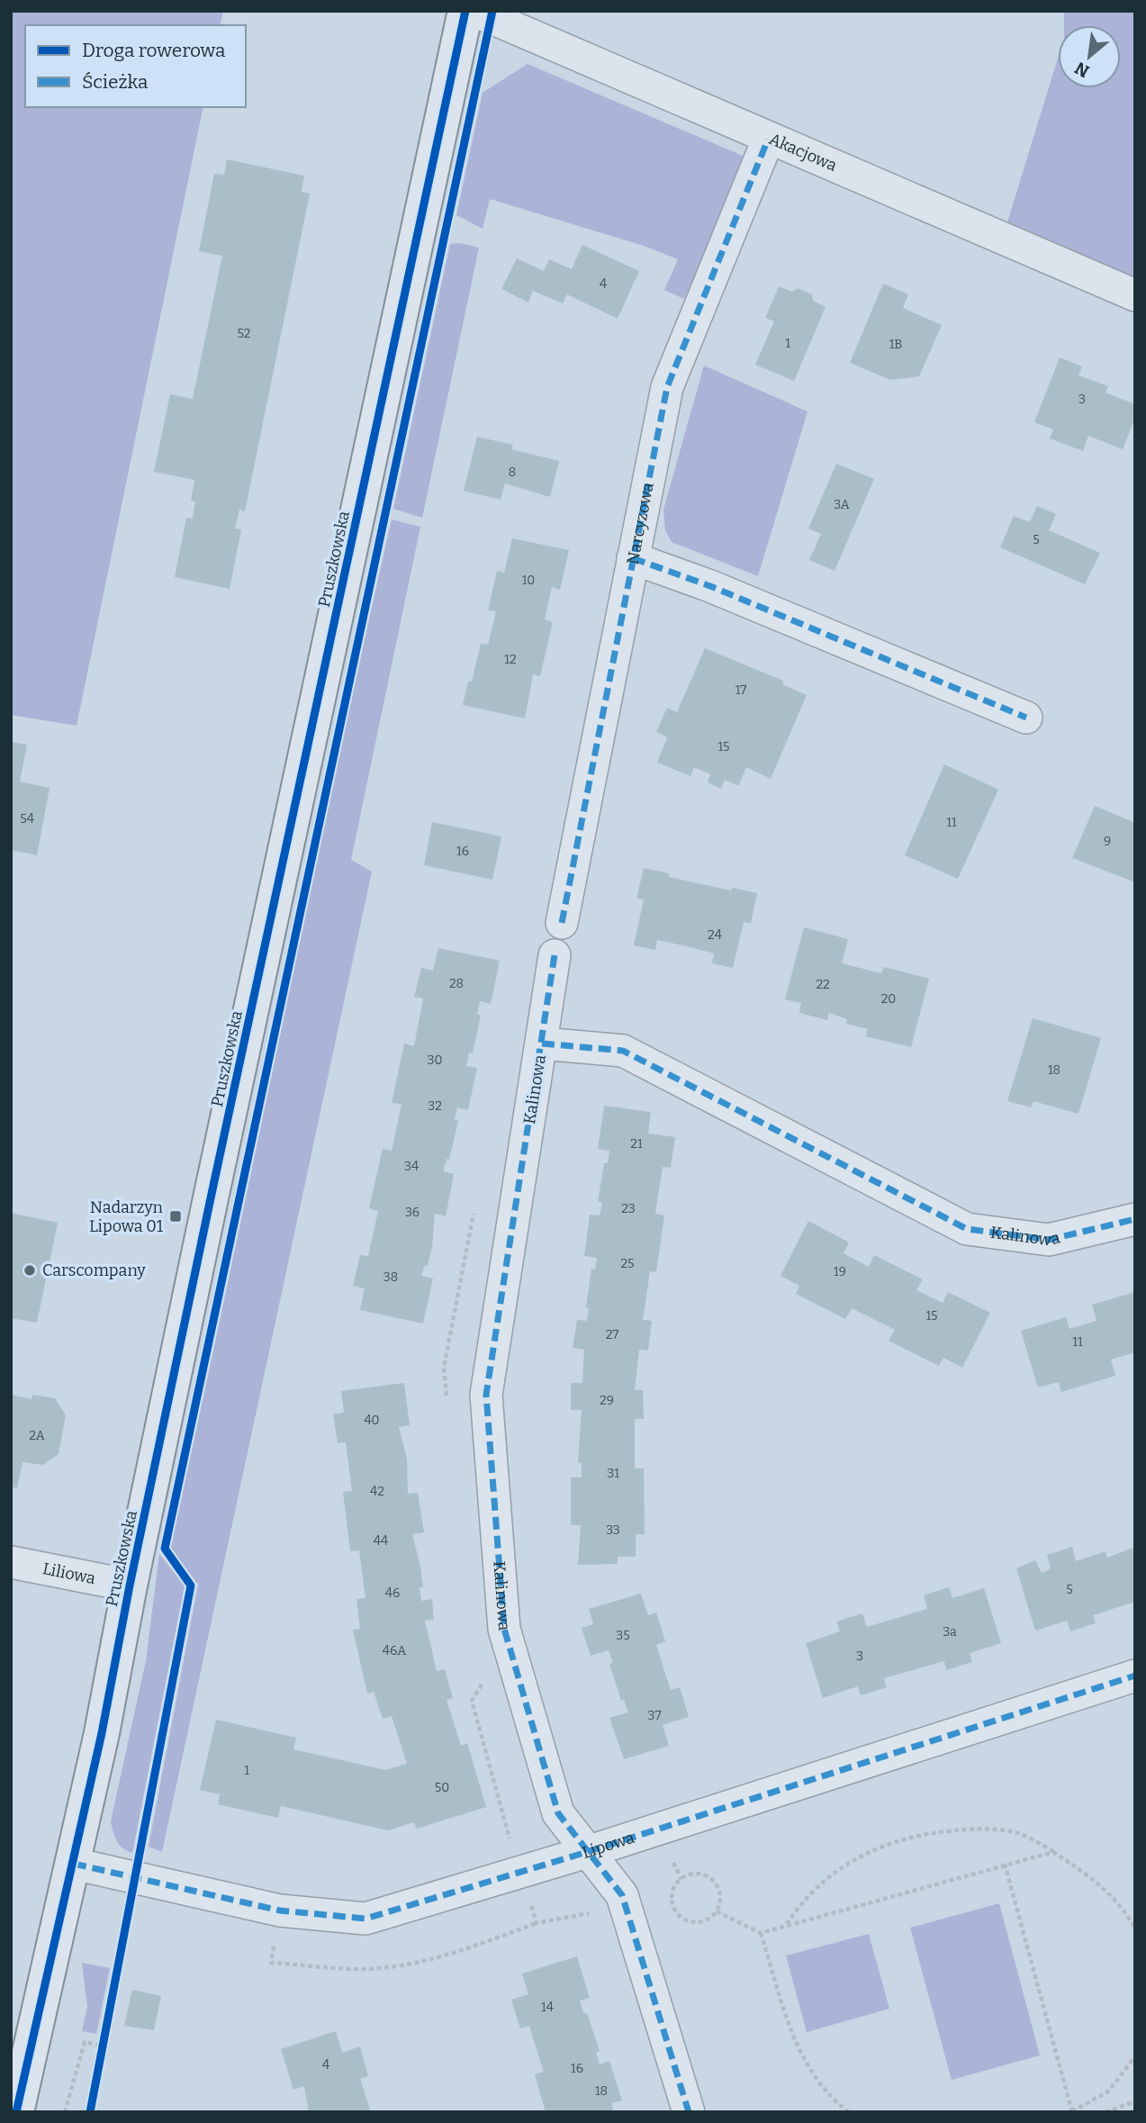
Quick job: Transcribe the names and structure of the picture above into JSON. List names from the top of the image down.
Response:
{
  "streets": {
    "street": [
      "Akacjowa",
      "Narcyzowa",
      "Pruszkowska",
      "Kalinowa",
      "Liliowa",
      "Lipowa"
    ]
  },
  "crossings": [
    ["Akacjowa", "Narcyzowa"],
    ["Akacjowa", "Pruszkowska"],
    ["Pruszkowska", "Liliowa"],
    ["Pruszkowska", "Lipowa"],
    ["Kalinowa", "Lipowa"]
  ],
  "places": {
    "transit": ["Nadarzyn Lipowa 01"],
    "other": ["Carscompany"]
  },
  "house_numbers": [
    "4",
    "52",
    "1",
    "1B",
    "3",
    "8",
    "3A",
    "5",
    "10",
    "12",
    "17",
    "15",
    "54",
    "11",
    "9",
    "16",
    "24",
    "28",
    "22",
    "20",
    "30",
    "18",
    "32",
    "21",
    "34",
    "23",
    "36",
    "25",
    "19",
    "38",
    "15",
    "27",
    "11",
    "29",
    "40",
    "2A",
    "31",
    "42",
    "33",
    "44",
    "5",
    "46",
    "3a",
    "35",
    "46A",
    "3",
    "37",
    "1",
    "50",
    "14",
    "4",
    "16",
    "18"
  ],
  "legend": ["Droga rowerowa", "Ścieżka"],
  "north": "bottom left"
}
